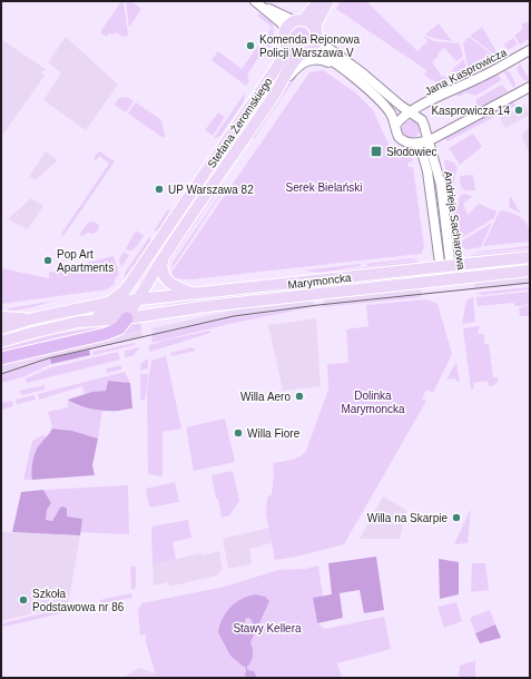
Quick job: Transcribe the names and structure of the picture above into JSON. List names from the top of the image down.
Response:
{
  "streets": {
    "main road": ["Stefana Żeromskiego", "Marymoncka"],
    "street": ["Jana Kasprowicza", "Andrieja Sacharowa"]
  },
  "crossings": [
    ["Jana Kasprowicza", "Andrieja Sacharowa"],
    ["Stefana Żeromskiego", "Marymoncka"],
    ["Andrieja Sacharowa", "Marymoncka"]
  ],
  "parks": ["Serek Bielański", "Dolinka Marymoncka", "Stawy Kellera"],
  "places": {
    "other": [
      "Komenda Rejonowa Policji Warszawa V",
      "Kasprowicza 14",
      "UP Warszawa 82",
      "Pop Art Apartments",
      "Willa Aero",
      "Willa Fiore",
      "Willa na Skarpie",
      "Szkoła Podstawowa nr 86"
    ],
    "transit": ["Słodowiec"]
  }
}
